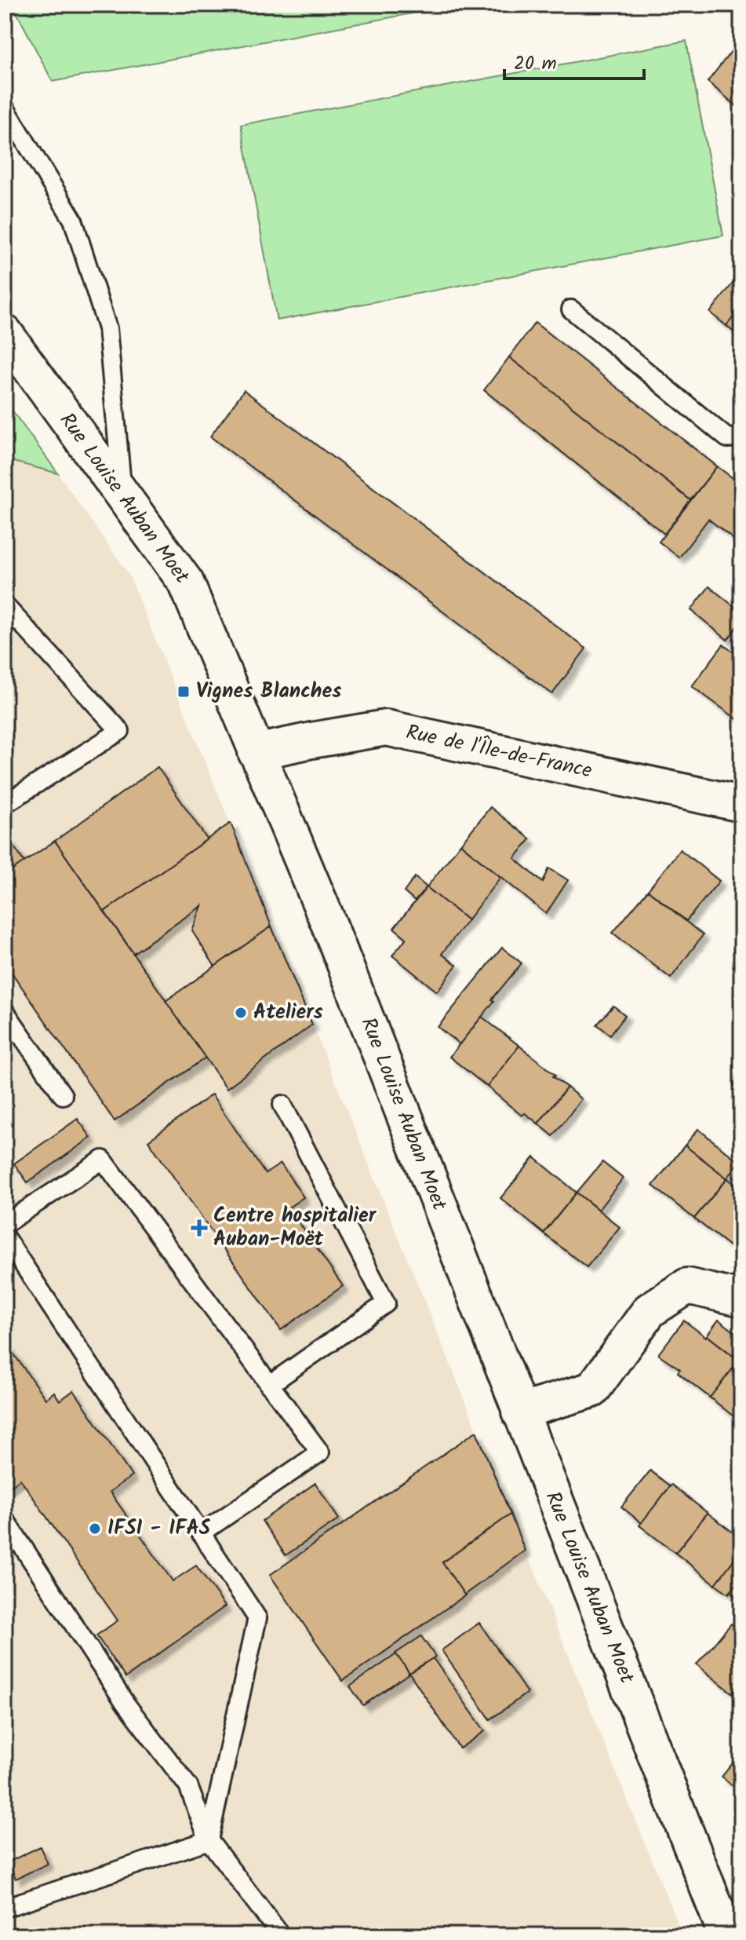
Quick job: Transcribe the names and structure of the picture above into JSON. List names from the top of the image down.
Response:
{
  "streets": {
    "street": ["Rue Louise Auban Moet", "Rue de l'Île-de-France"]
  },
  "crossings": [
    ["Rue Louise Auban Moet", "Rue de l'Île-de-France"]
  ],
  "places": {
    "transit": ["Vignes Blanches"],
    "other": ["Ateliers", "IFSI - IFAS"],
    "health": ["Centre hospitalier Auban-Moët"]
  },
  "scale_bar": "20 m"
}
